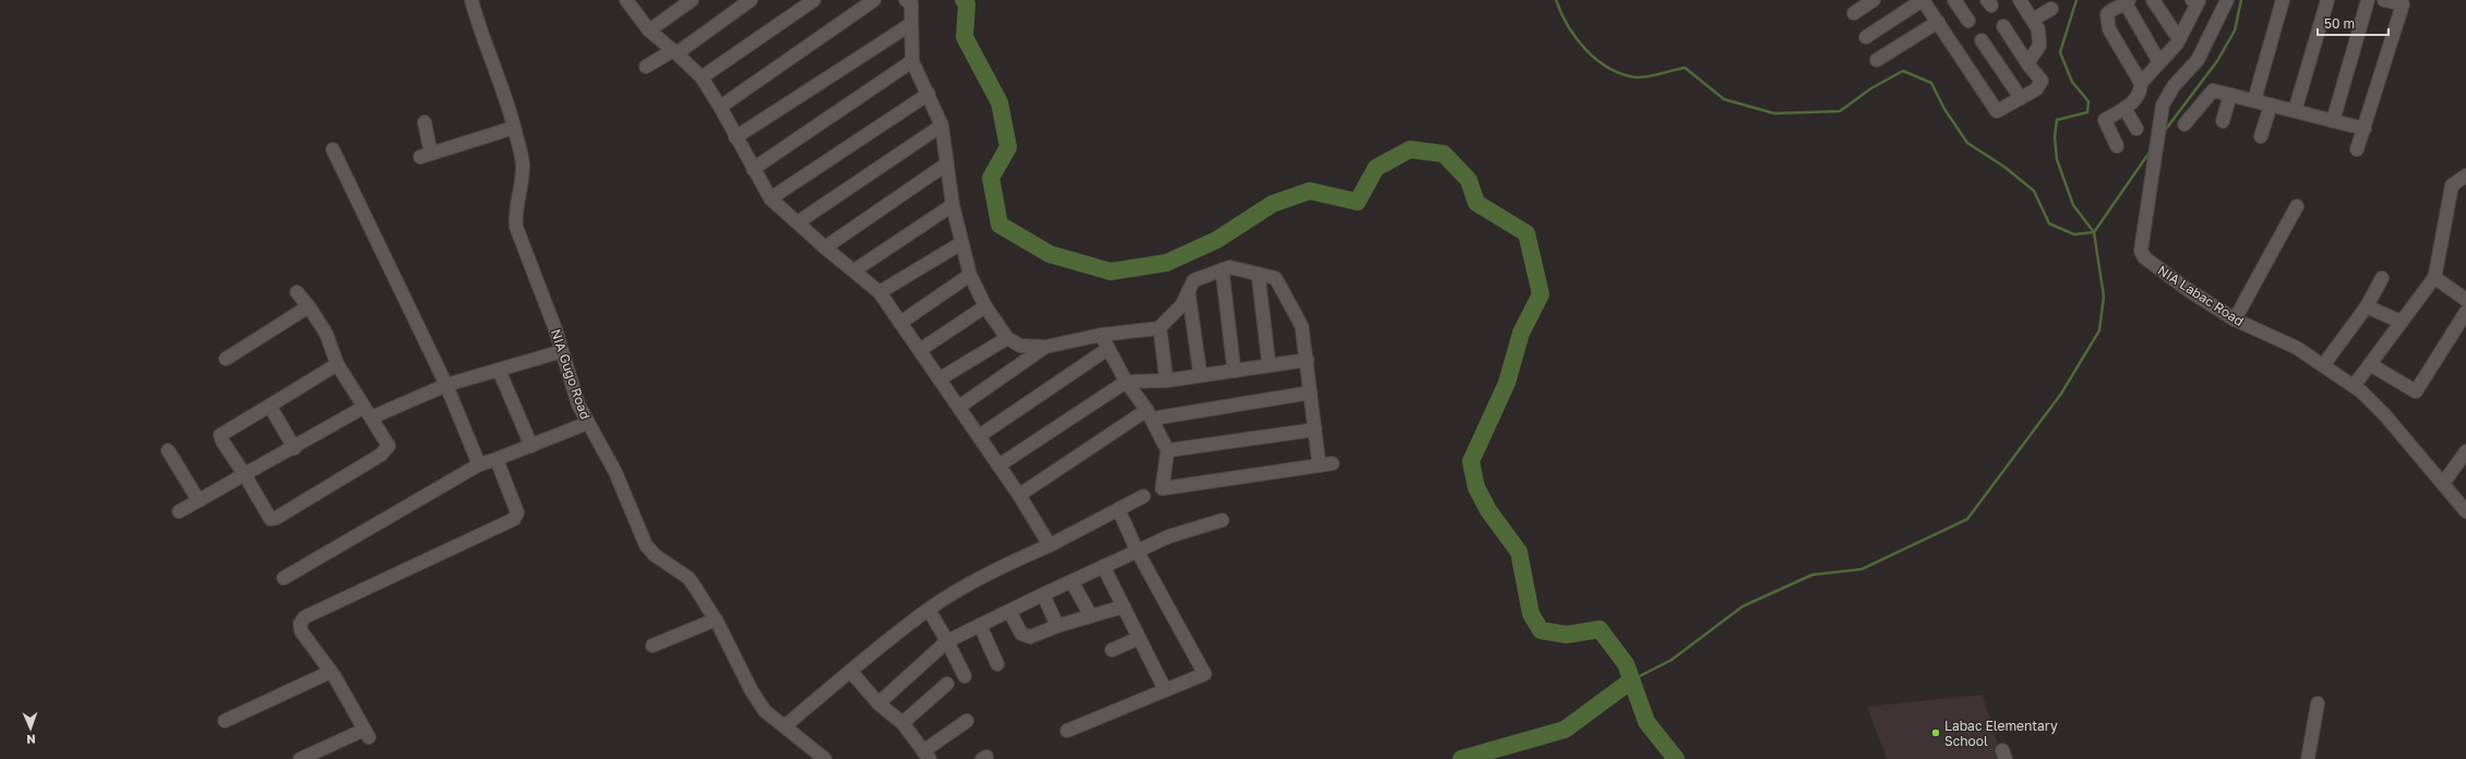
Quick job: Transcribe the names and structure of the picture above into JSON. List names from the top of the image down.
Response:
{
  "streets": {
    "street": ["NIA Labac Road", "NIA Gugo Road"]
  },
  "places": ["Labac Elementary School"],
  "scale_bar": "50 m",
  "north": "bottom"
}
